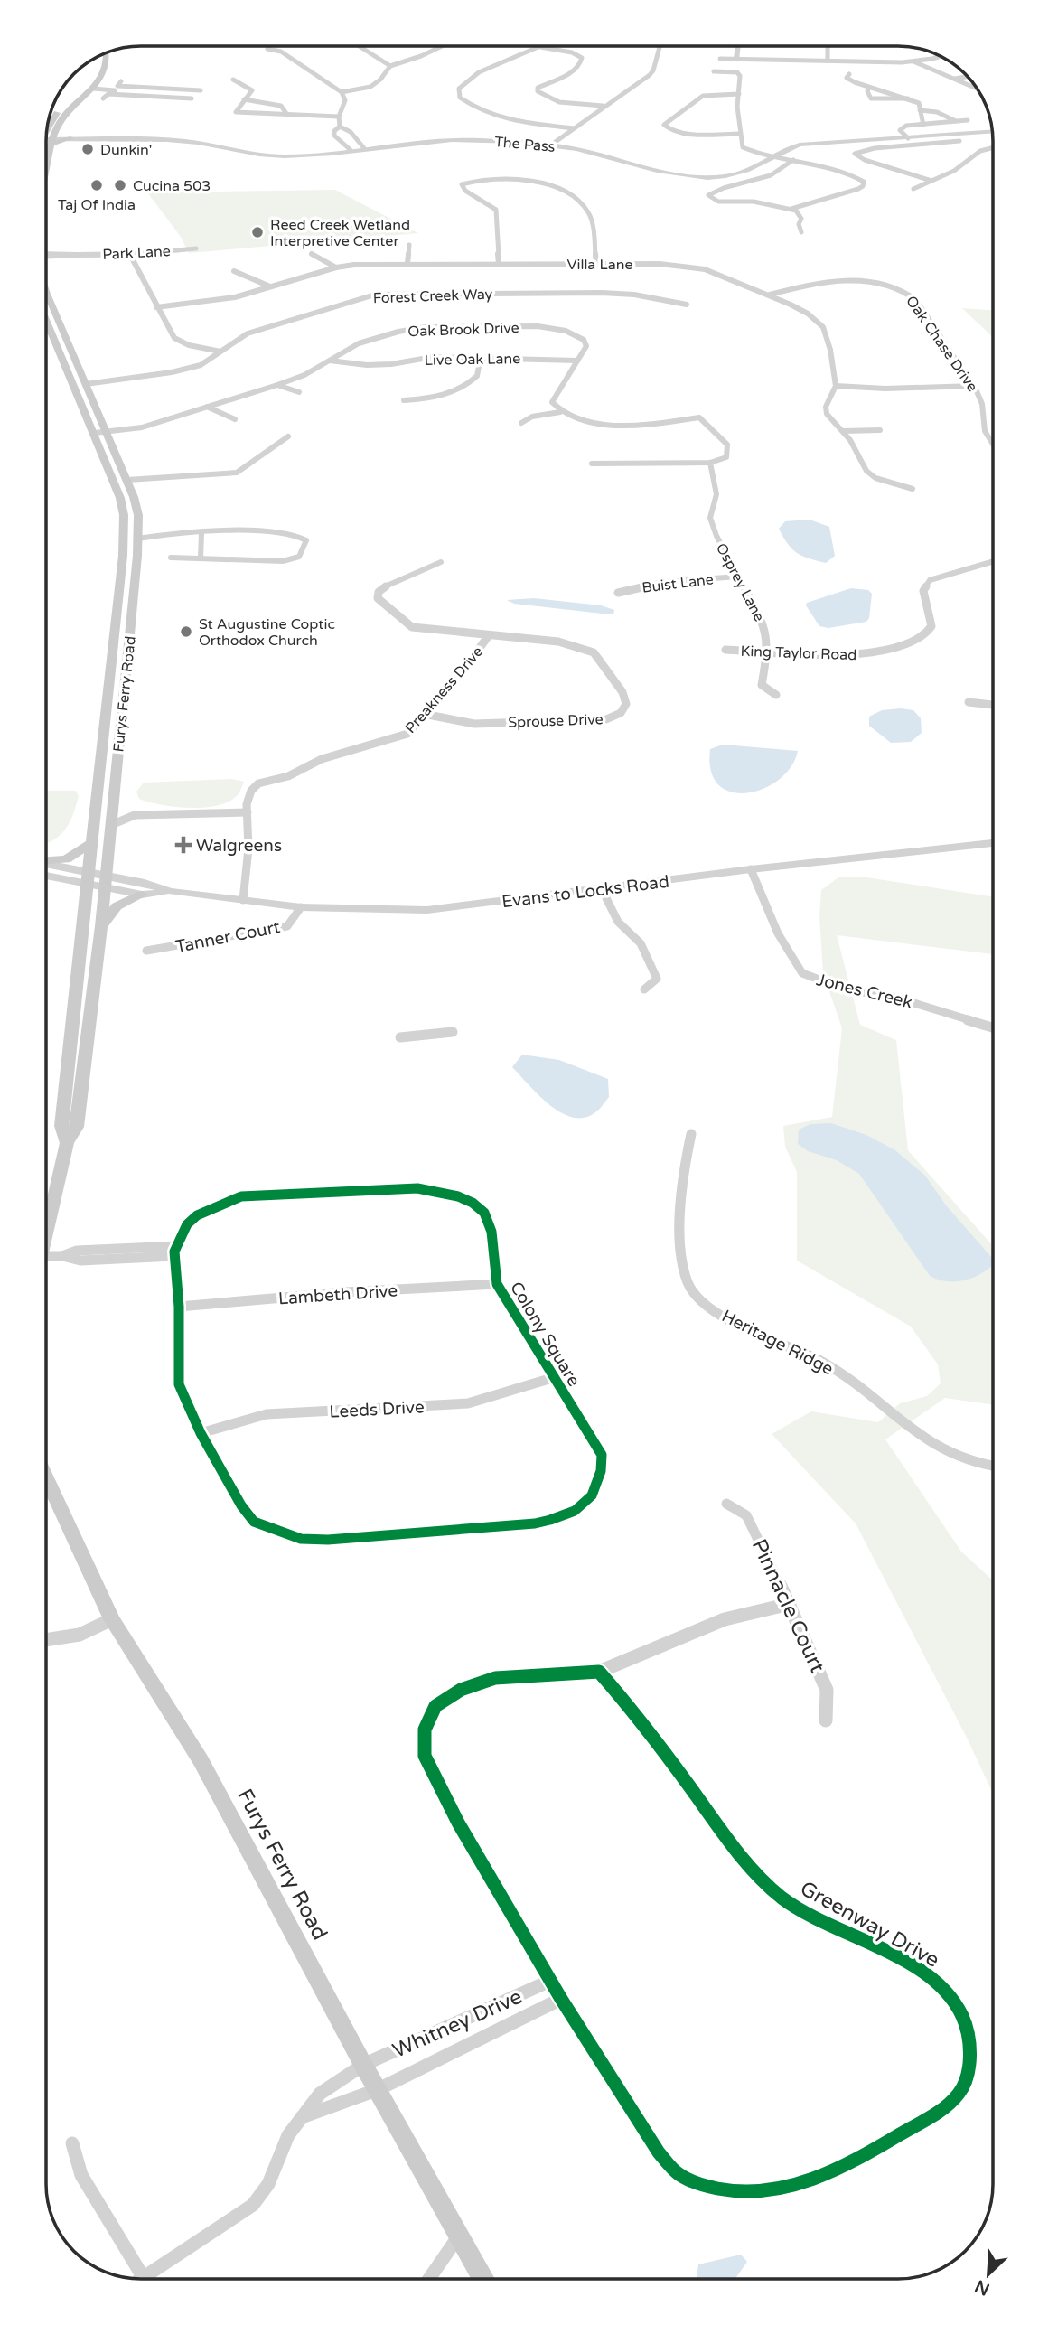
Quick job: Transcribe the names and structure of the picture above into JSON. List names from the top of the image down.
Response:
{
  "streets": {
    "main road": ["Furys Ferry Road"],
    "street": [
      "The Pass",
      "Park Lane",
      "Villa Lane",
      "Forest Creek Way",
      "Oak Brook Drive",
      "Oak Chase Drive",
      "Live Oak Lane",
      "Osprey Lane",
      "Buist Lane",
      "King Taylor Road",
      "Preakness Drive",
      "Sprouse Drive",
      "Evans to Locks Road",
      "Tanner Court",
      "Jones Creek",
      "Lambeth Drive",
      "Colony Square",
      "Heritage Ridge",
      "Leeds Drive",
      "Pinnacle Court",
      "Greenway Drive",
      "Whitney Drive"
    ]
  },
  "crossings": [
    ["Villa Lane", "Oak Chase Drive"],
    ["Forest Creek Way", "Furys Ferry Road"],
    ["Oak Brook Drive", "Live Oak Lane"],
    ["Oak Brook Drive", "Furys Ferry Road"],
    ["Osprey Lane", "Buist Lane"],
    ["Osprey Lane", "King Taylor Road"],
    ["Preakness Drive", "Sprouse Drive"],
    ["Preakness Drive", "Evans to Locks Road"],
    ["Furys Ferry Road", "Evans to Locks Road"],
    ["Furys Ferry Road", "Whitney Drive"],
    ["Evans to Locks Road", "Tanner Court"],
    ["Evans to Locks Road", "Jones Creek"],
    ["Lambeth Drive", "Colony Square"],
    ["Colony Square", "Leeds Drive"],
    ["Pinnacle Court", "Greenway Drive"],
    ["Greenway Drive", "Whitney Drive"]
  ],
  "places": {
    "other": [
      "Dunkin'",
      "Taj Of India",
      "Cucina 503",
      "Reed Creek Wetland Interpretive Center",
      "St Augustine Coptic Orthodox Church"
    ],
    "health": ["Walgreens"]
  },
  "north": "bottom left"
}
